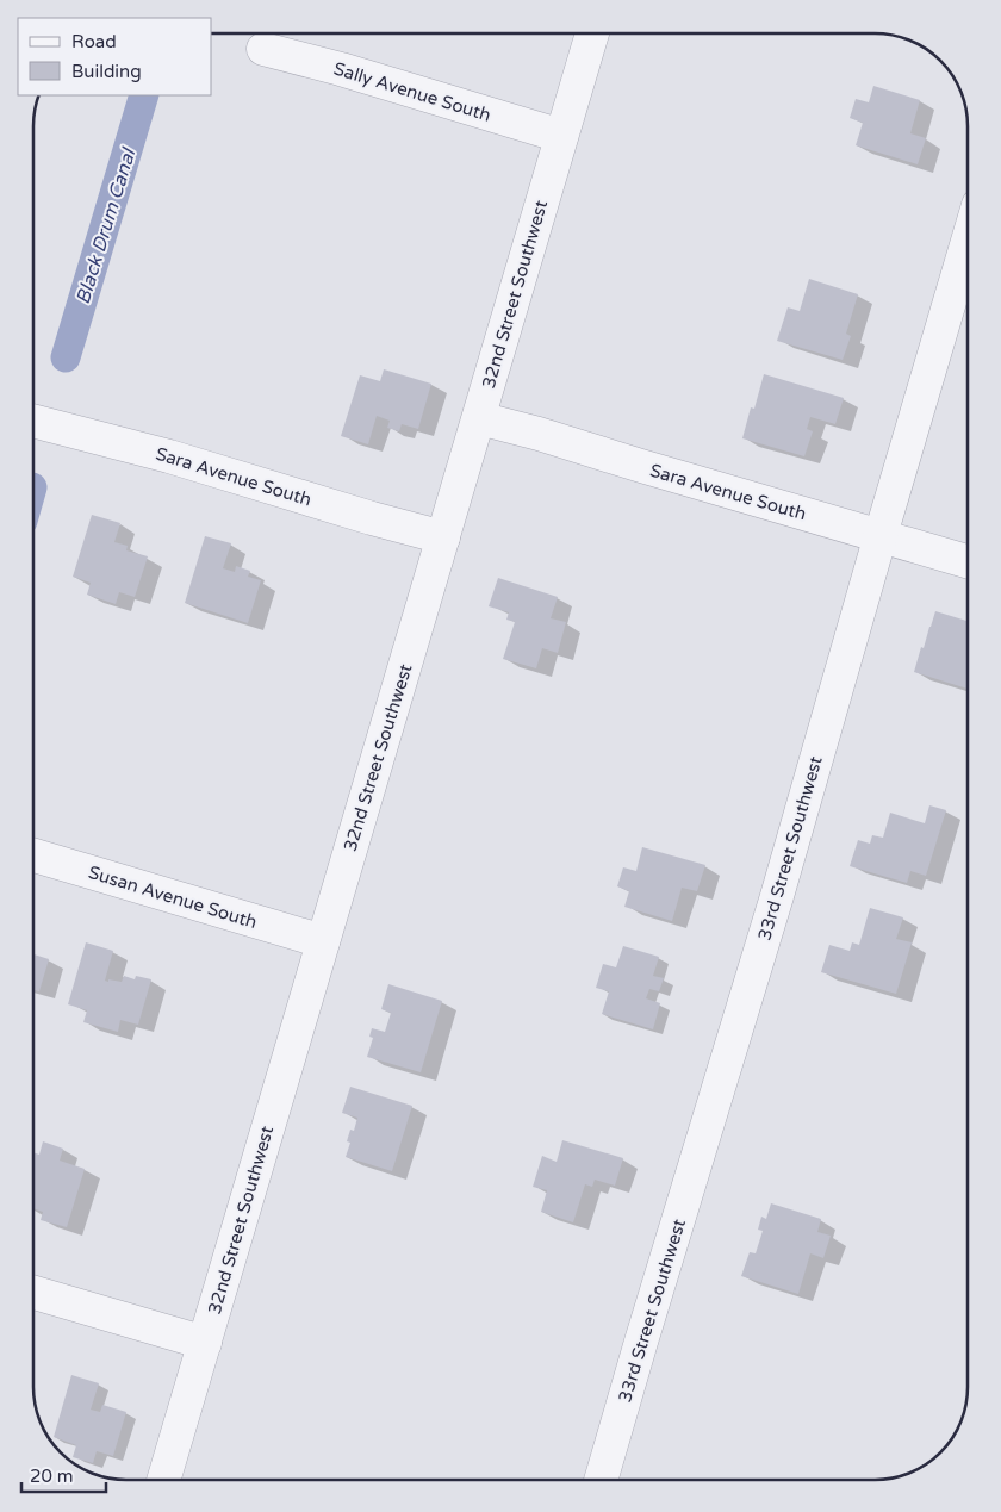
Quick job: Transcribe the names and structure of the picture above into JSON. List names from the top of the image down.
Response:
{
  "streets": {
    "street": [
      "Sally Avenue South",
      "32nd Street Southwest",
      "Sara Avenue South",
      "33rd Street Southwest",
      "Susan Avenue South"
    ]
  },
  "crossings": [
    ["Sally Avenue South", "32nd Street Southwest"],
    ["32nd Street Southwest", "Sara Avenue South"],
    ["32nd Street Southwest", "Susan Avenue South"],
    ["Sara Avenue South", "33rd Street Southwest"]
  ],
  "water": ["Black Drum Canal"],
  "legend": ["Road", "Building"],
  "scale_bar": "20 m"
}
